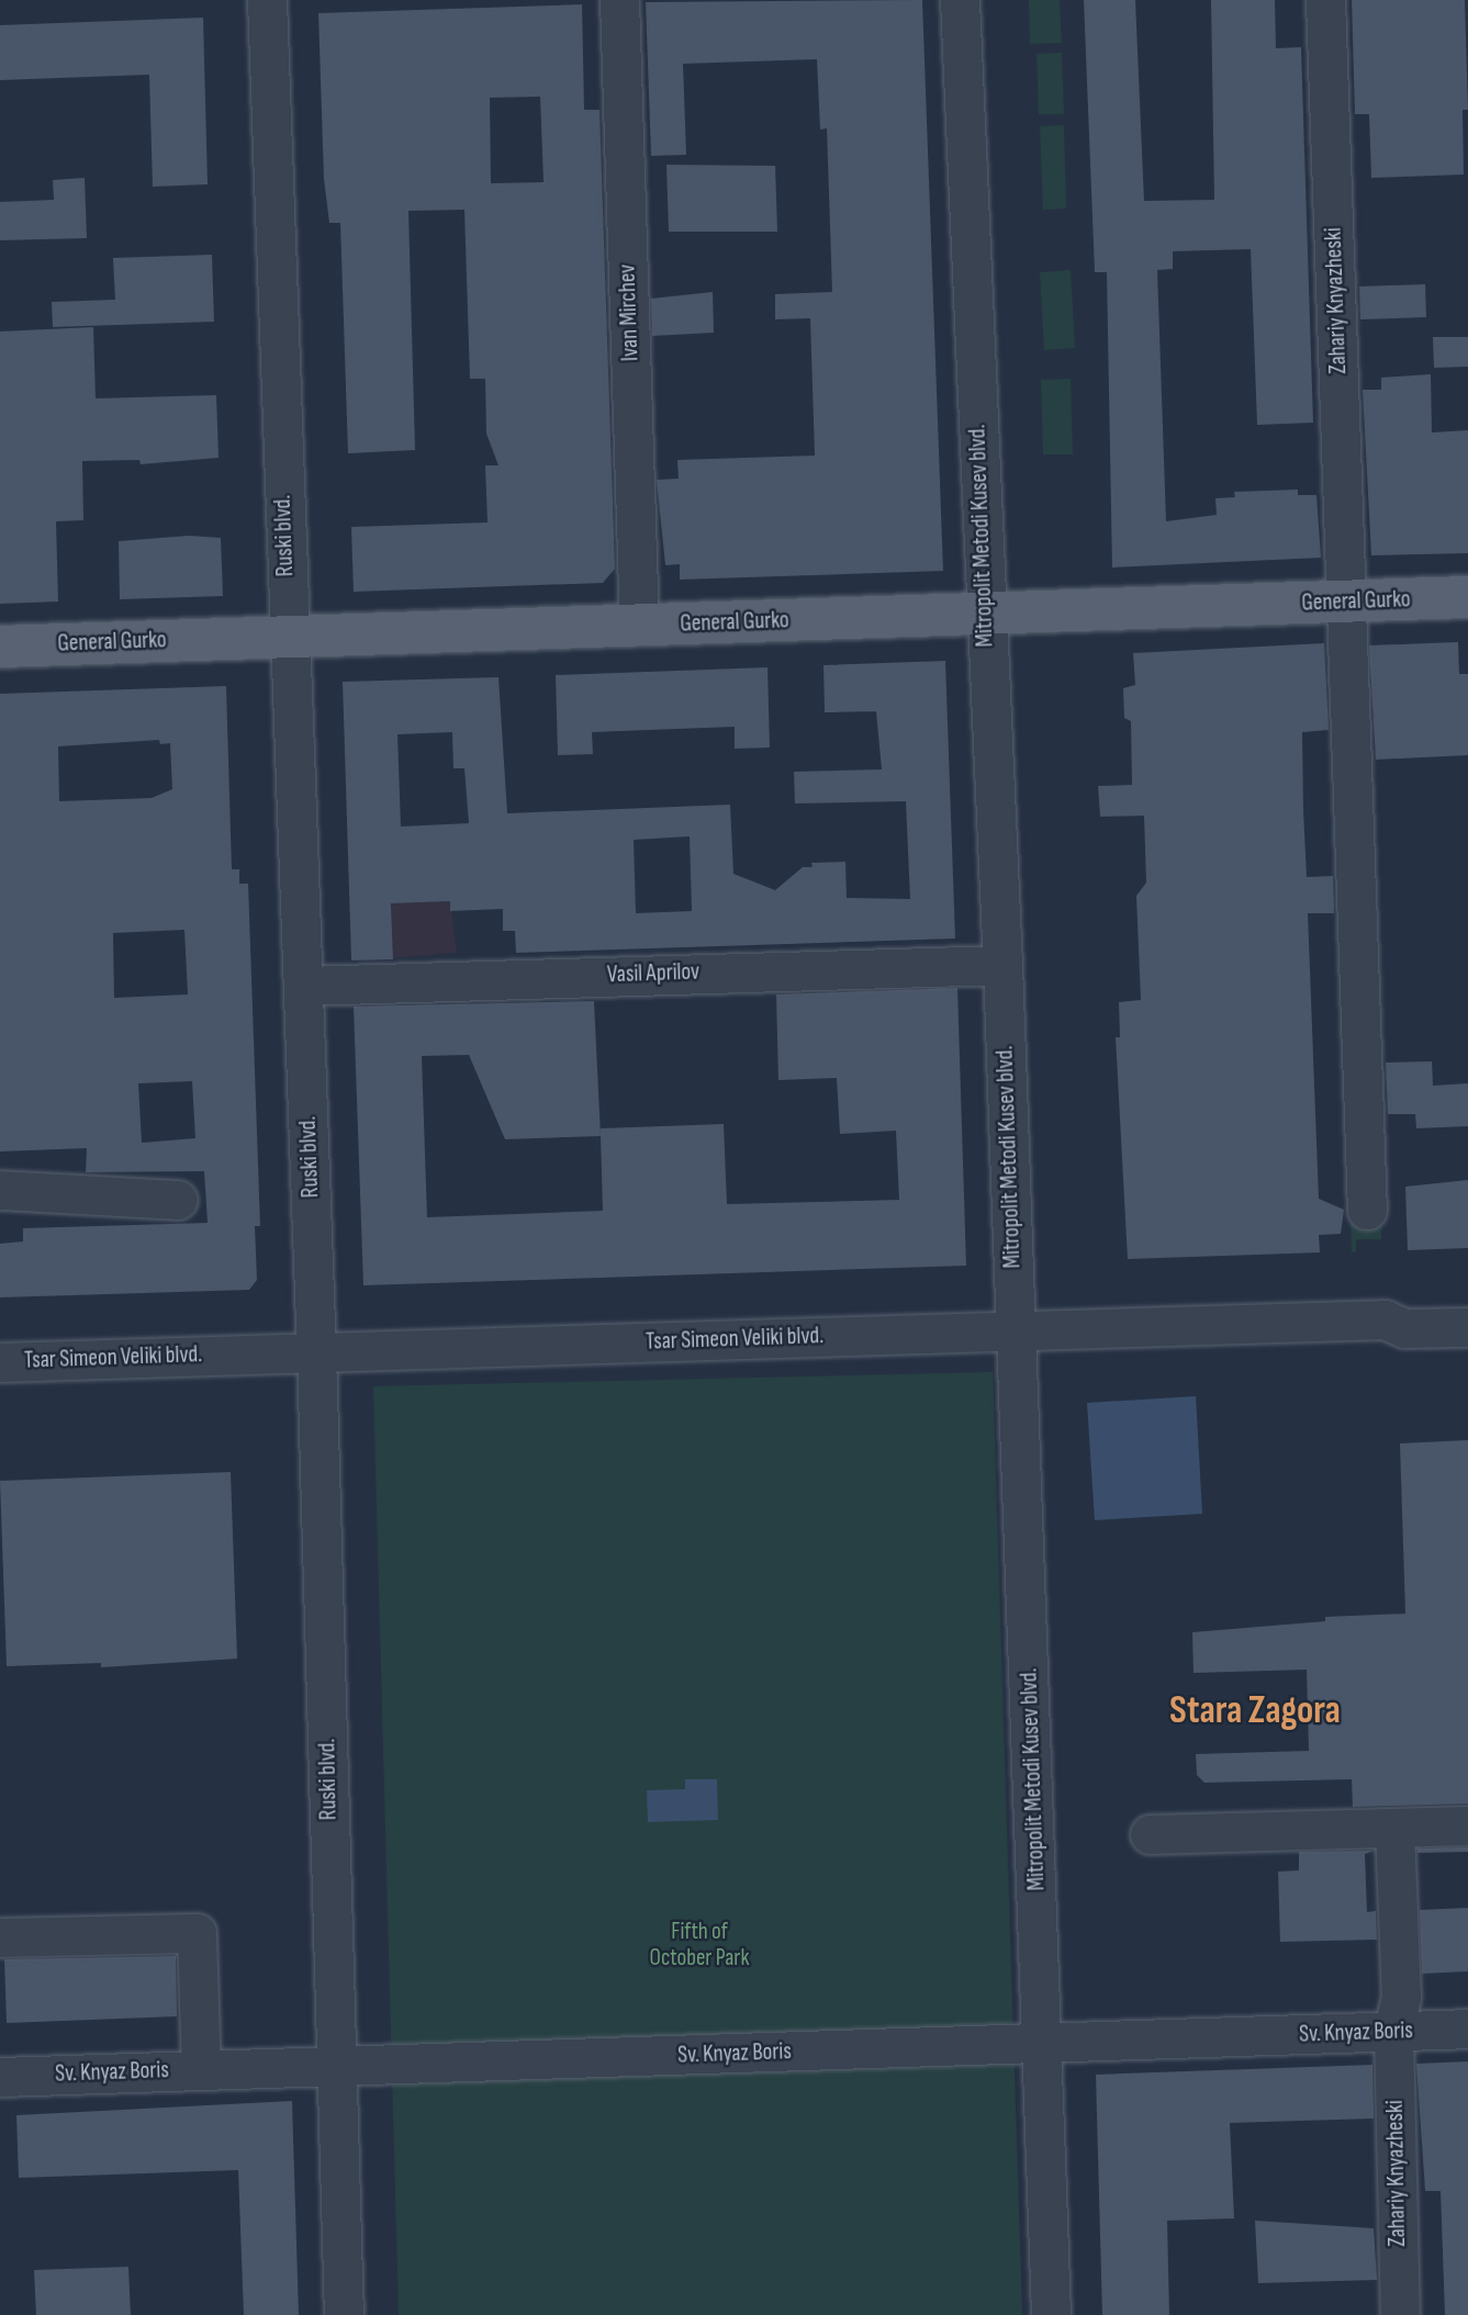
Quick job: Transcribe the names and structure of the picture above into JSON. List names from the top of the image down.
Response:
{
  "streets": {
    "main road": ["General Gurko"],
    "street": [
      "Zahariy Knyazheski",
      "Ivan Mirchev",
      "Ruski blvd.",
      "Mitropolit Metodi Kusev blvd.",
      "Vasil Aprilov",
      "Tsar Simeon Veliki blvd.",
      "Sv. Knyaz Boris"
    ]
  },
  "crossings": [
    ["Zahariy Knyazheski", "General Gurko"],
    ["Zahariy Knyazheski", "Sv. Knyaz Boris"],
    ["Ivan Mirchev", "General Gurko"],
    ["Ruski blvd.", "General Gurko"],
    ["Ruski blvd.", "Vasil Aprilov"],
    ["Ruski blvd.", "Tsar Simeon Veliki blvd."],
    ["Ruski blvd.", "Sv. Knyaz Boris"],
    ["Mitropolit Metodi Kusev blvd.", "General Gurko"],
    ["Mitropolit Metodi Kusev blvd.", "Vasil Aprilov"],
    ["Mitropolit Metodi Kusev blvd.", "Tsar Simeon Veliki blvd."],
    ["Mitropolit Metodi Kusev blvd.", "Sv. Knyaz Boris"]
  ],
  "districts": ["Stara Zagora"],
  "parks": ["Fifth of October Park"]
}
